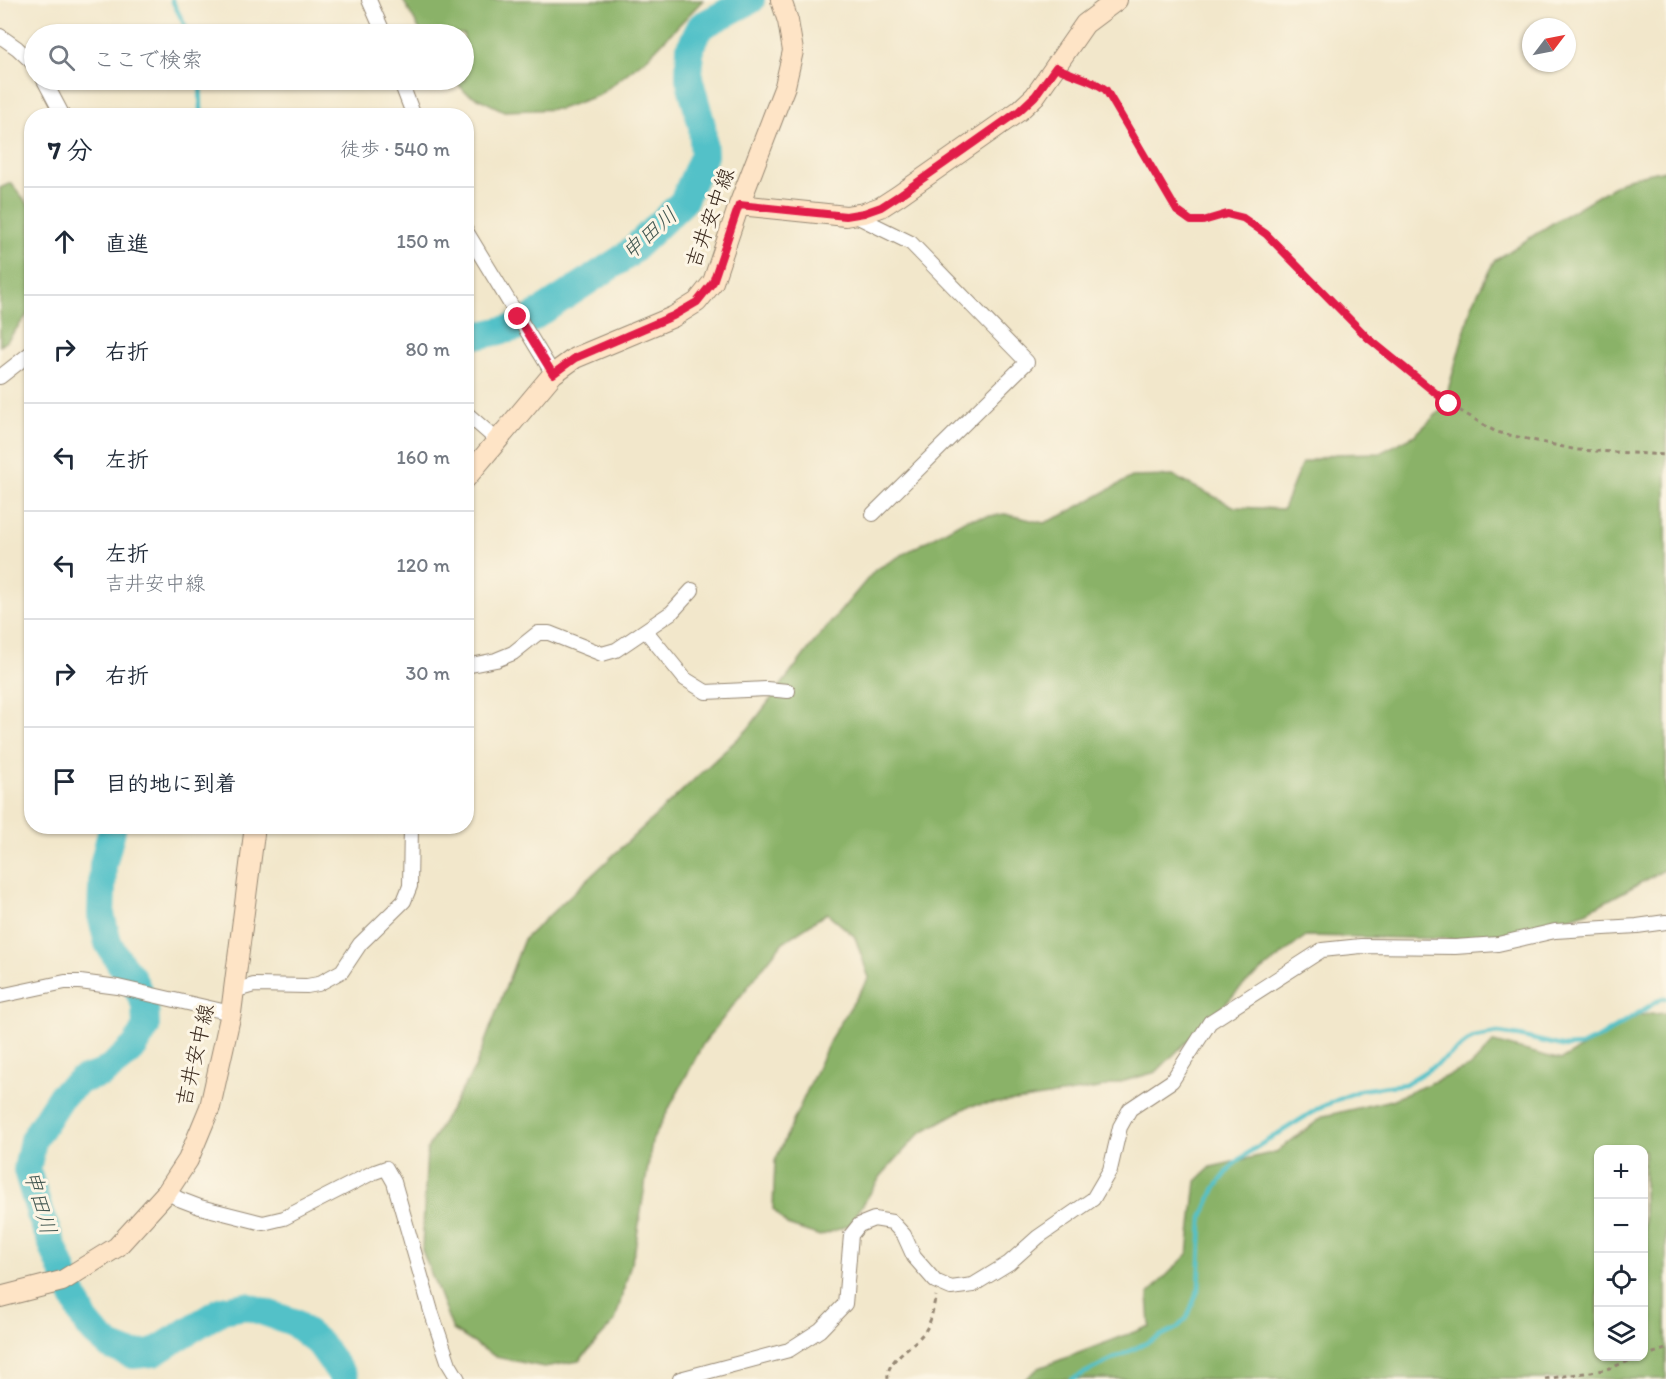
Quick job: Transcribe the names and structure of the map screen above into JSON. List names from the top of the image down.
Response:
{
  "streets": {
    "main road": ["吉井安中線"]
  },
  "water": ["申田川"],
  "north": "top right",
  "page": {
    "search": "ここで検索",
    "heading": ["7 分", "徒歩 · 540 m"],
    "list": [
      ["直進", "150 m"],
      ["右折", "80 m"],
      ["左折", "160 m"],
      ["左折", "吉井安中線", "120 m"],
      ["右折", "30 m"],
      "目的地に到着"
    ],
    "map_buttons": ["+", "−"]
  }
}
